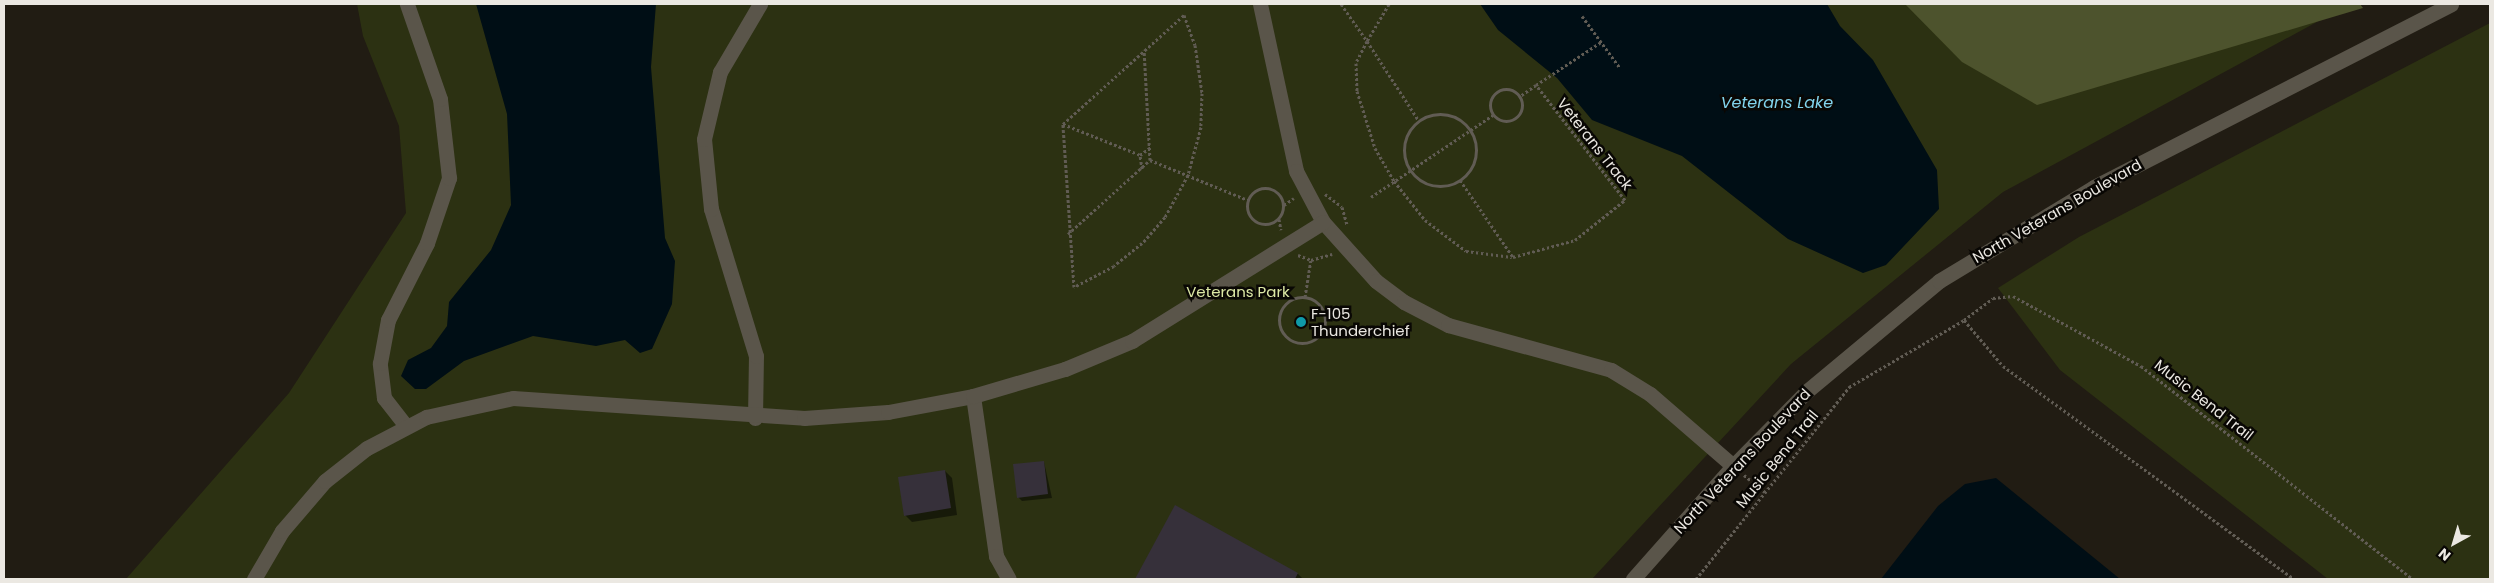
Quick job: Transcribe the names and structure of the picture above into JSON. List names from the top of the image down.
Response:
{
  "streets": {
    "street": ["North Veterans Boulevard"],
    "path": ["Veterans Track", "Music Bend Trail"]
  },
  "water": ["Veterans Lake"],
  "parks": ["Veterans Park"],
  "places": ["F-105 Thunderchief"],
  "north": "bottom left"
}
